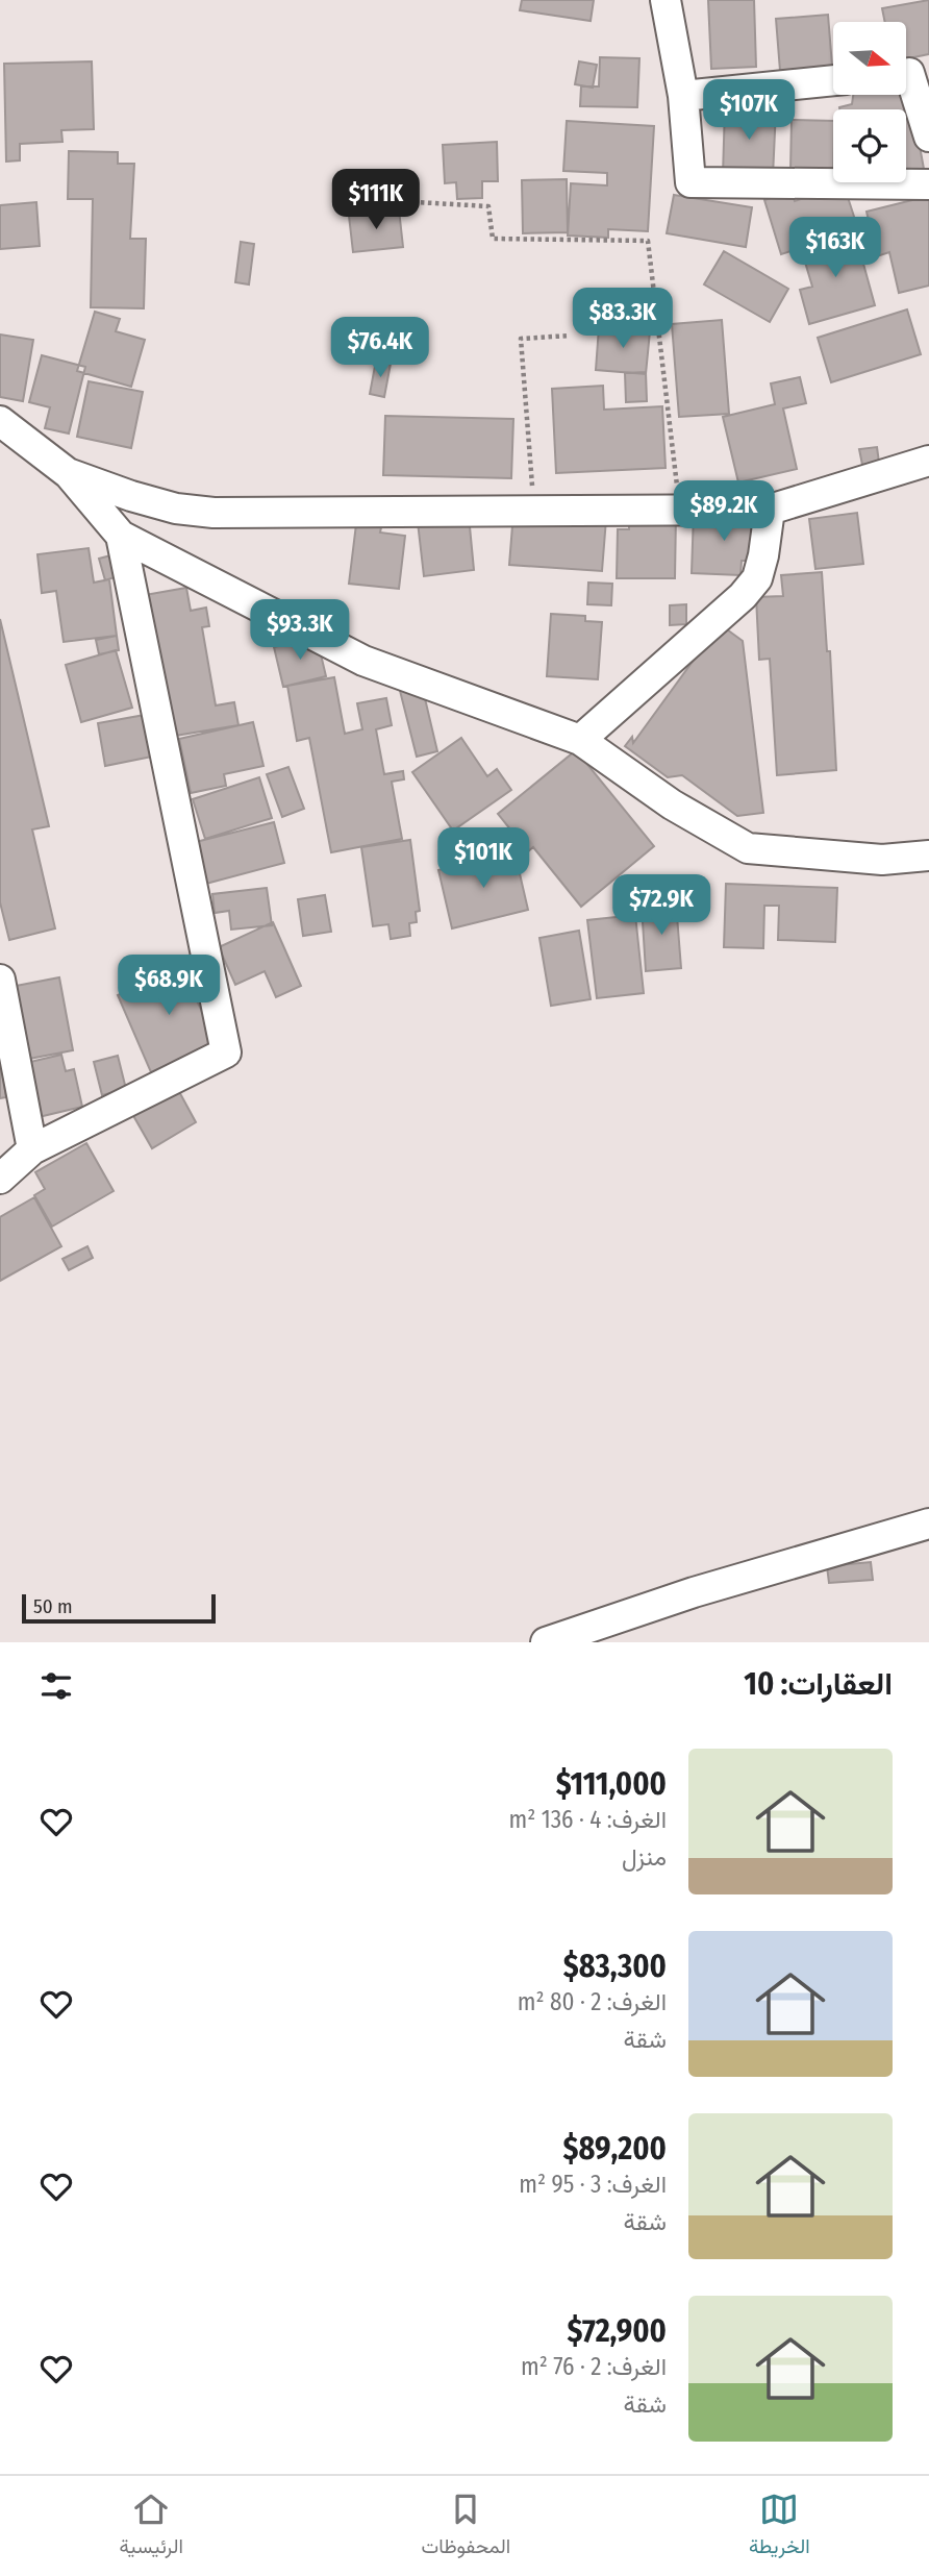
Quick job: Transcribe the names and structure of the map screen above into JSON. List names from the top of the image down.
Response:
{
  "scale_bar": "50 m",
  "north": "right",
  "page": {
    "price": [
      "$107K",
      "$111K",
      "$163K",
      "$83.3K",
      "$76.4K",
      "$89.2K",
      "$93.3K",
      "$101K",
      "$72.9K",
      "$68.9K"
    ],
    "scale": "50 m",
    "heading": "العقارات: 10",
    "list": [
      {
        "name": "$111,000",
        "note": "الغرف: 4 · 136 m² · منزل"
      },
      {
        "name": "$83,300",
        "note": "الغرف: 2 · 80 m² · شقة"
      },
      {
        "name": "$89,200",
        "note": "الغرف: 3 · 95 m² · شقة"
      },
      {
        "name": "$72,900",
        "note": "الغرف: 2 · 76 m² · شقة"
      }
    ],
    "tabs": ["الخريطة", "المحفوظات", "الرئيسية"]
  }
}
